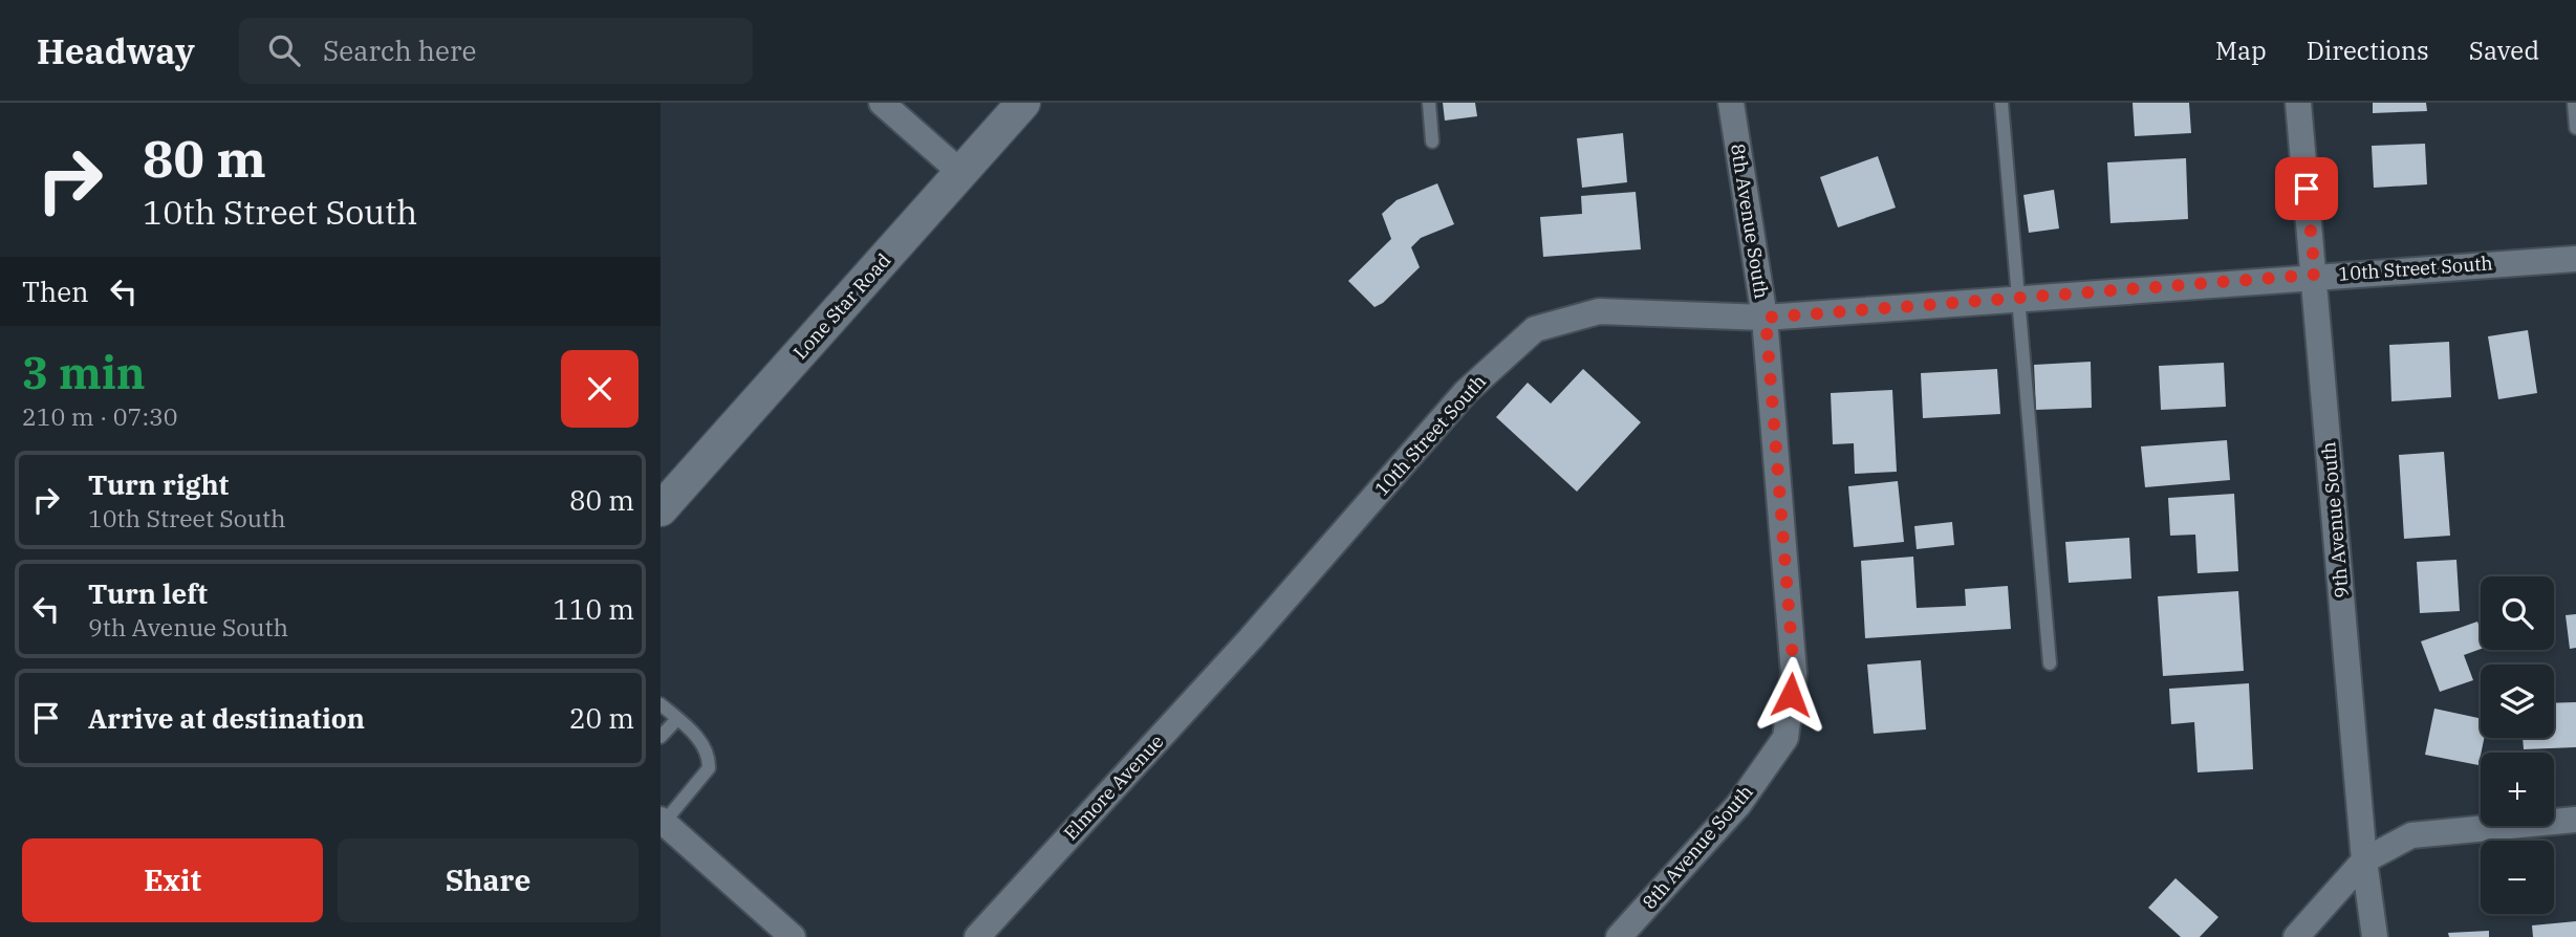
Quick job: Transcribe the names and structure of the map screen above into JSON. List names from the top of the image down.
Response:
{
  "streets": {
    "street": [
      "8th Avenue South",
      "10th Street South",
      "Lone Star Road",
      "9th Avenue South",
      "Elmore Avenue"
    ]
  },
  "crossings": [
    ["8th Avenue South", "10th Street South"],
    ["10th Street South", "9th Avenue South"],
    ["10th Street South", "Elmore Avenue"]
  ],
  "page": {
    "header": "Headway",
    "search": "Search here",
    "nav": ["Map", "Directions", "Saved"],
    "turn": ["80 m", "10th Street South"],
    "then": "Then",
    "heading": ["3 min", "210 m · 07:30"],
    "list": [
      {
        "name": "Turn right",
        "note": "10th Street South",
        "value": "80 m"
      },
      {
        "name": "Turn left",
        "note": "9th Avenue South",
        "value": "110 m"
      },
      {
        "name": "Arrive at destination",
        "value": "20 m"
      }
    ],
    "map_buttons": ["+", "−"],
    "buttons": ["Exit", "Share"]
  }
}
